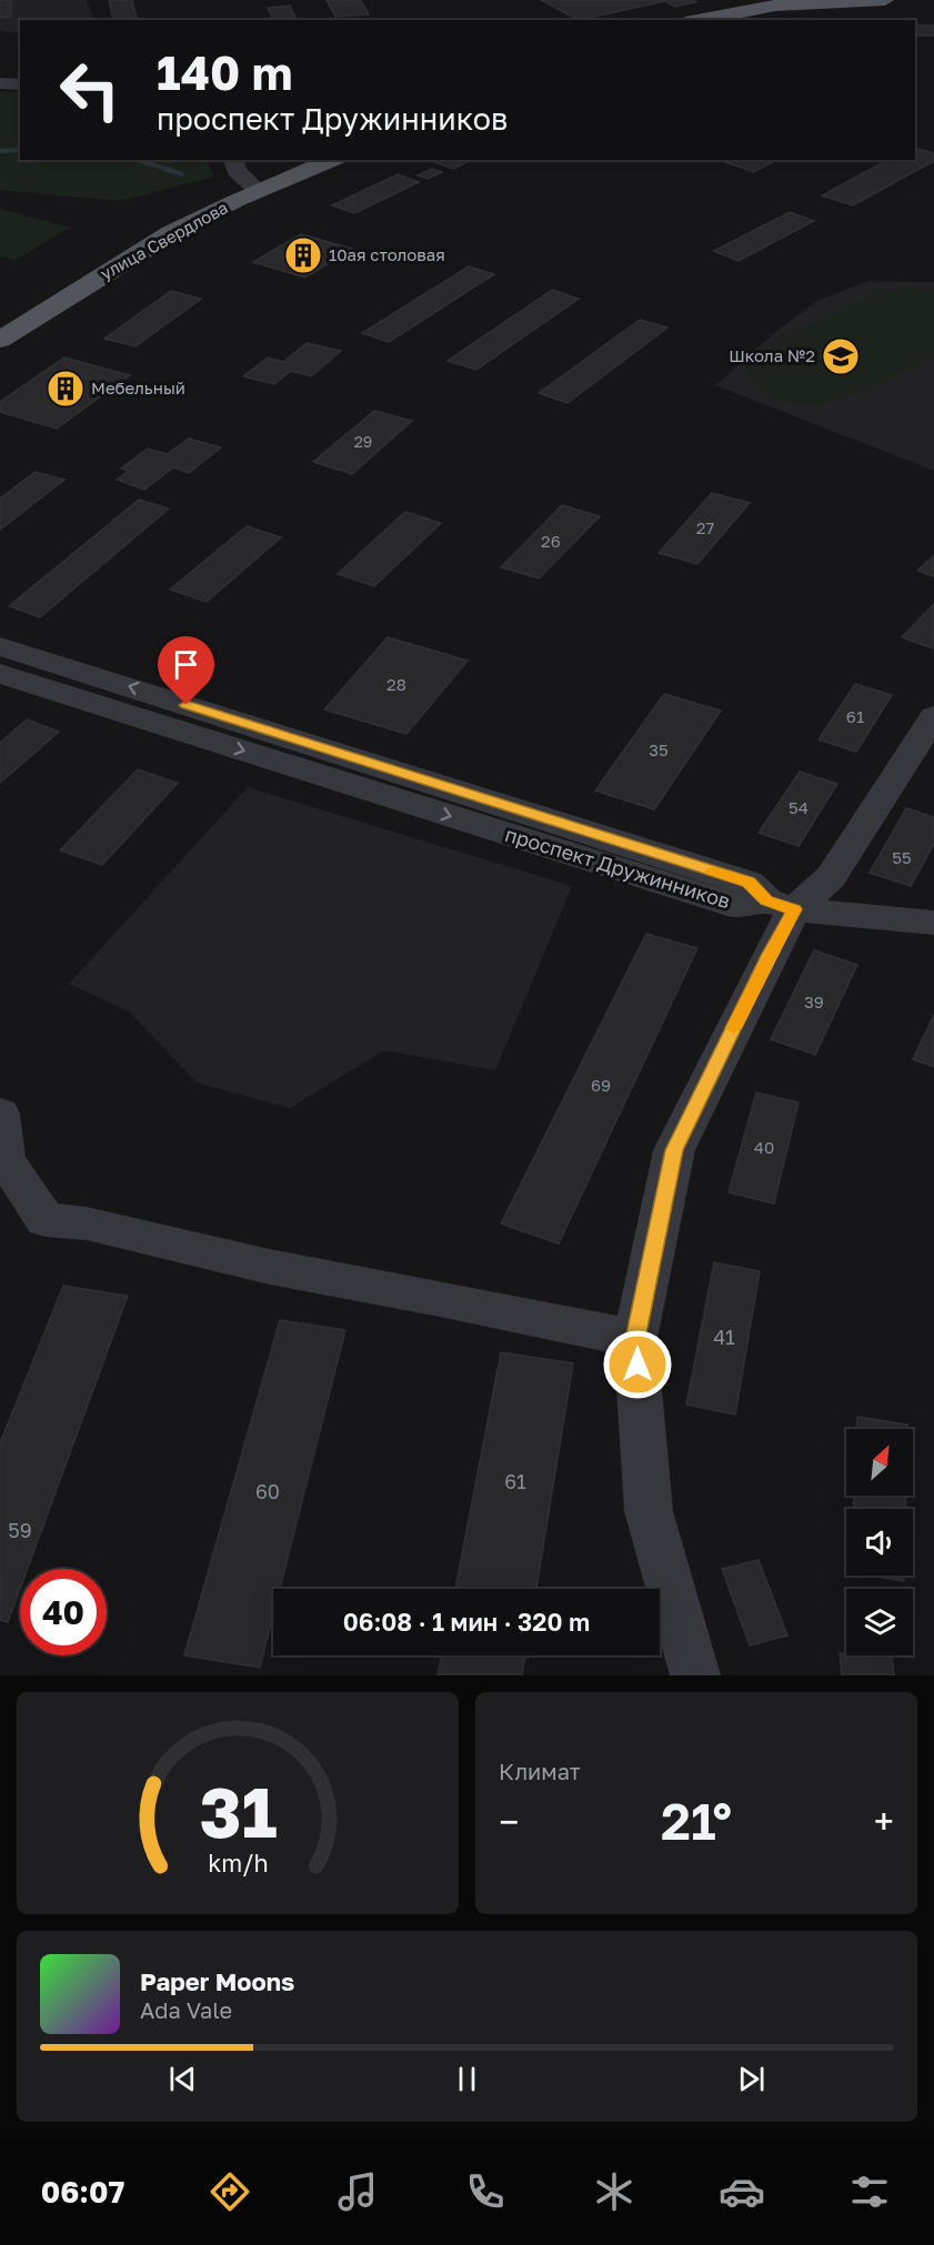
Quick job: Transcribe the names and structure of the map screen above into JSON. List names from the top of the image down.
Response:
{
  "streets": {
    "main road": ["улица Свердлова"],
    "street": ["проспект Дружинников"]
  },
  "places": {
    "building": ["10ая столовая", "Мебельный"],
    "school or university": ["Школа №2"]
  },
  "house_numbers": [
    "29",
    "27",
    "26",
    "28",
    "61",
    "35",
    "54",
    "55",
    "39",
    "69",
    "40",
    "41",
    "61",
    "60",
    "59"
  ],
  "north": "top right",
  "page": {
    "turn": ["140 m", "проспект Дружинников"],
    "limit": "40",
    "trip": "06:08 · 1 мин · 320 m",
    "tile": "Климат",
    "heat": ["−", "21°", "+"],
    "song": ["Paper Moons", "Ada Vale"],
    "tabs": "06:07",
    "gauge": ["31", "km/h"]
  }
}
